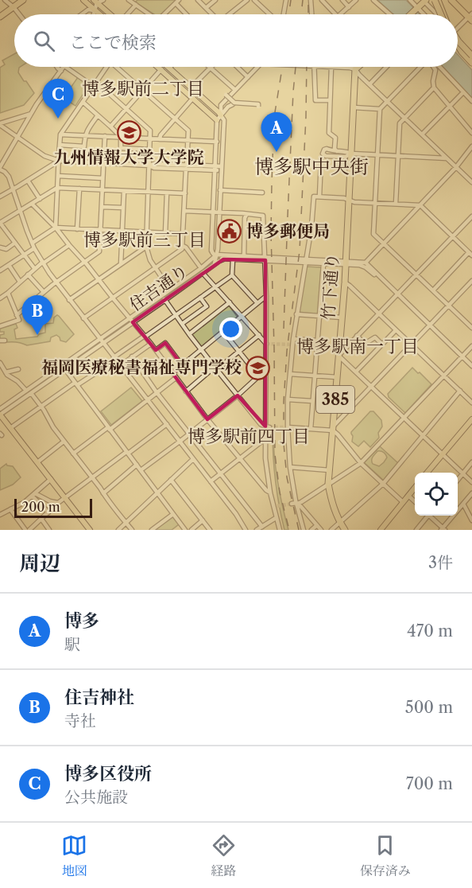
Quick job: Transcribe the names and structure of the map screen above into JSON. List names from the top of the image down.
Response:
{
  "streets": {
    "highway": ["竹下通り", "385"],
    "street": ["住吉通り"]
  },
  "districts": [
    "博多駅前二丁目",
    "博多駅中央街",
    "博多駅前三丁目",
    "博多駅南一丁目",
    "博多駅前四丁目"
  ],
  "places": {
    "school or university": ["九州情報大学大学院", "福岡医療秘書福祉専門学校"],
    "public building": ["博多郵便局"]
  },
  "scale_bar": "200 m",
  "page": {
    "search": "ここで検索",
    "pins": ["C", "A", "B"],
    "scale": "200 m",
    "heading": ["周辺", "3件"],
    "list": [
      {
        "mark": "A",
        "name": "博多",
        "note": "駅",
        "value": "470 m"
      },
      {
        "mark": "B",
        "name": "住吉神社",
        "note": "寺社",
        "value": "500 m"
      },
      {
        "mark": "C",
        "name": "博多区役所",
        "note": "公共施設",
        "value": "700 m"
      }
    ],
    "nav": ["地図", "経路", "保存済み"]
  }
}
